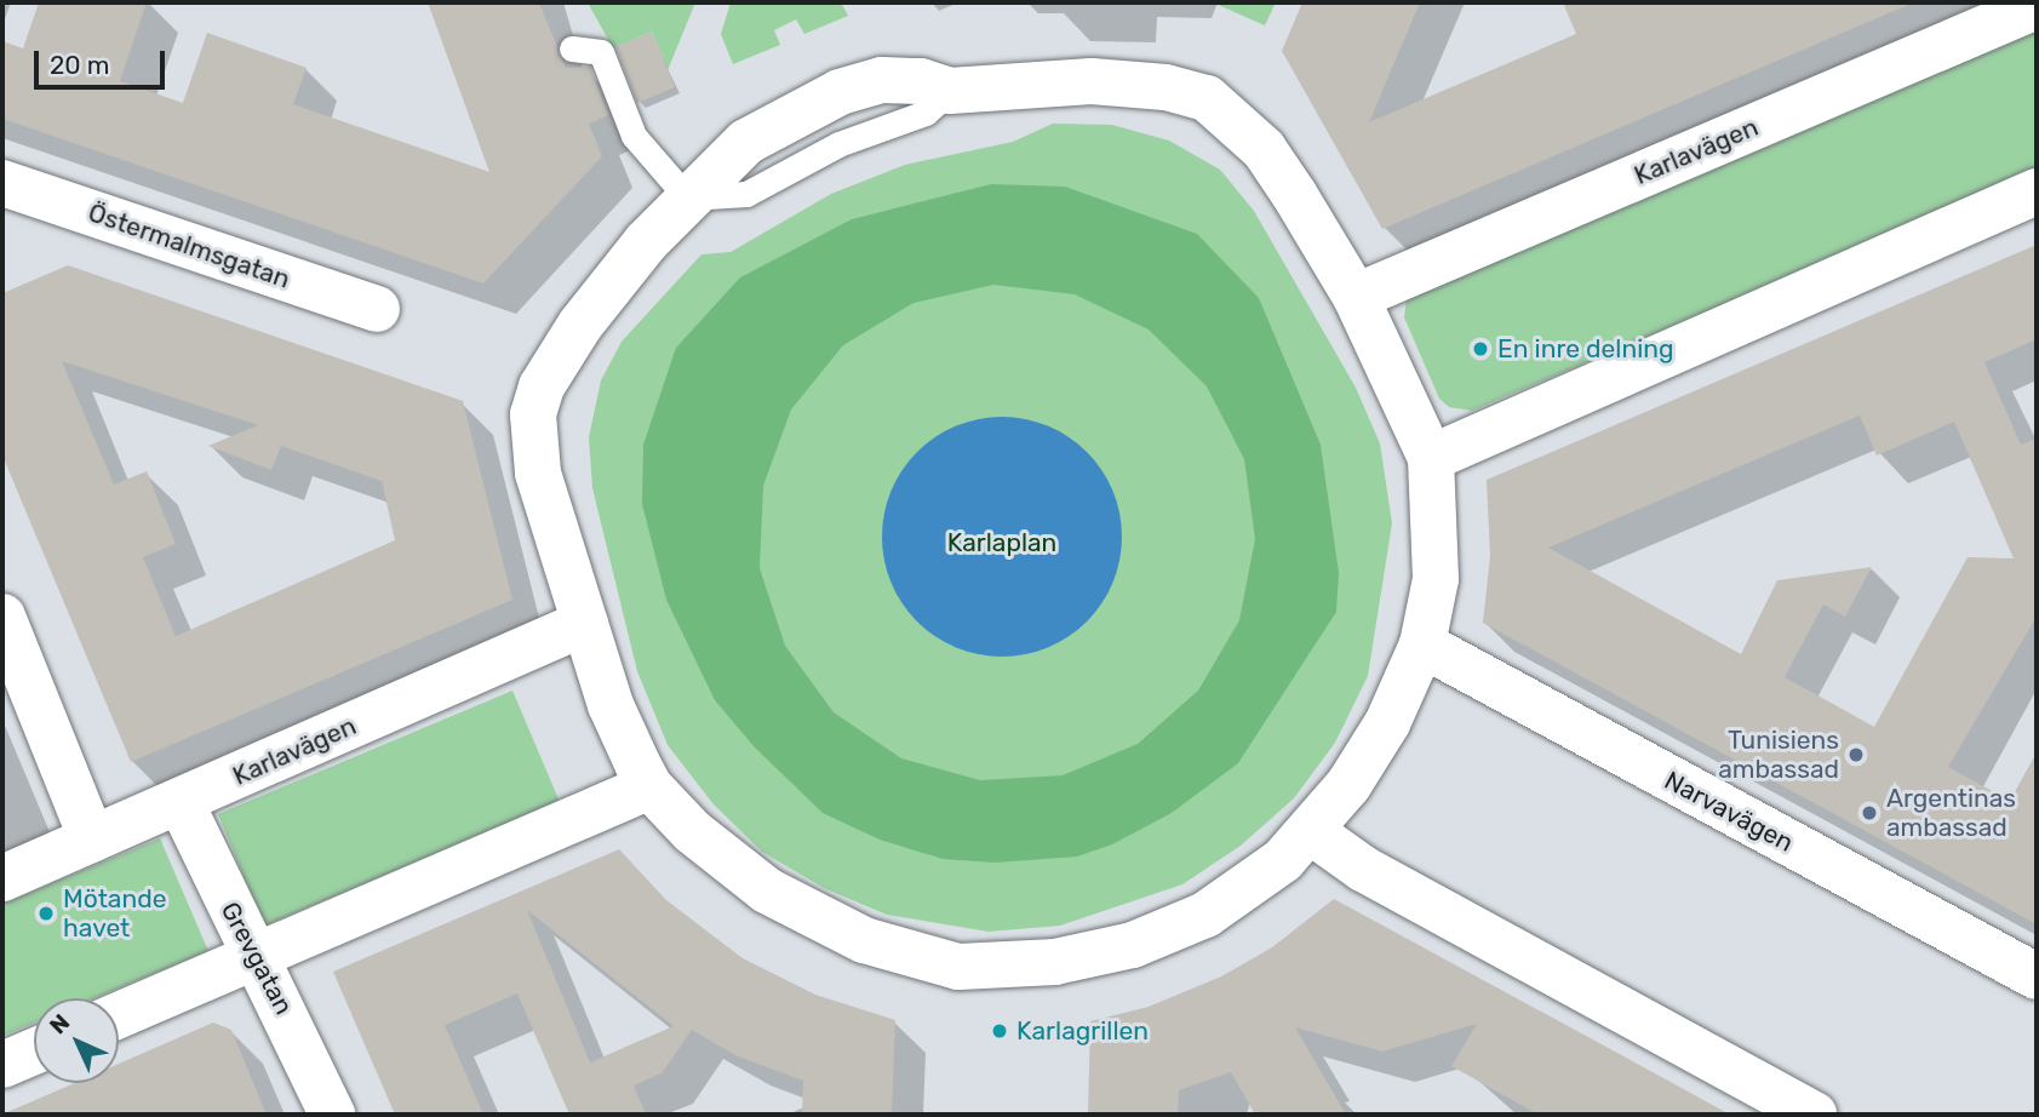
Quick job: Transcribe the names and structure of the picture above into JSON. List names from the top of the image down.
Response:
{
  "streets": {
    "street": [
      "Karlavägen",
      "Östermalmsgatan",
      "Narvavägen",
      "Grevgatan"
    ]
  },
  "crossings": [
    ["Karlavägen", "Grevgatan"]
  ],
  "parks": ["Karlaplan"],
  "places": [
    "En inre delning",
    "Tunisiens ambassad",
    "Argentinas ambassad",
    "Mötande havet",
    "Karlagrillen"
  ],
  "scale_bar": "20 m",
  "north": "top left"
}
